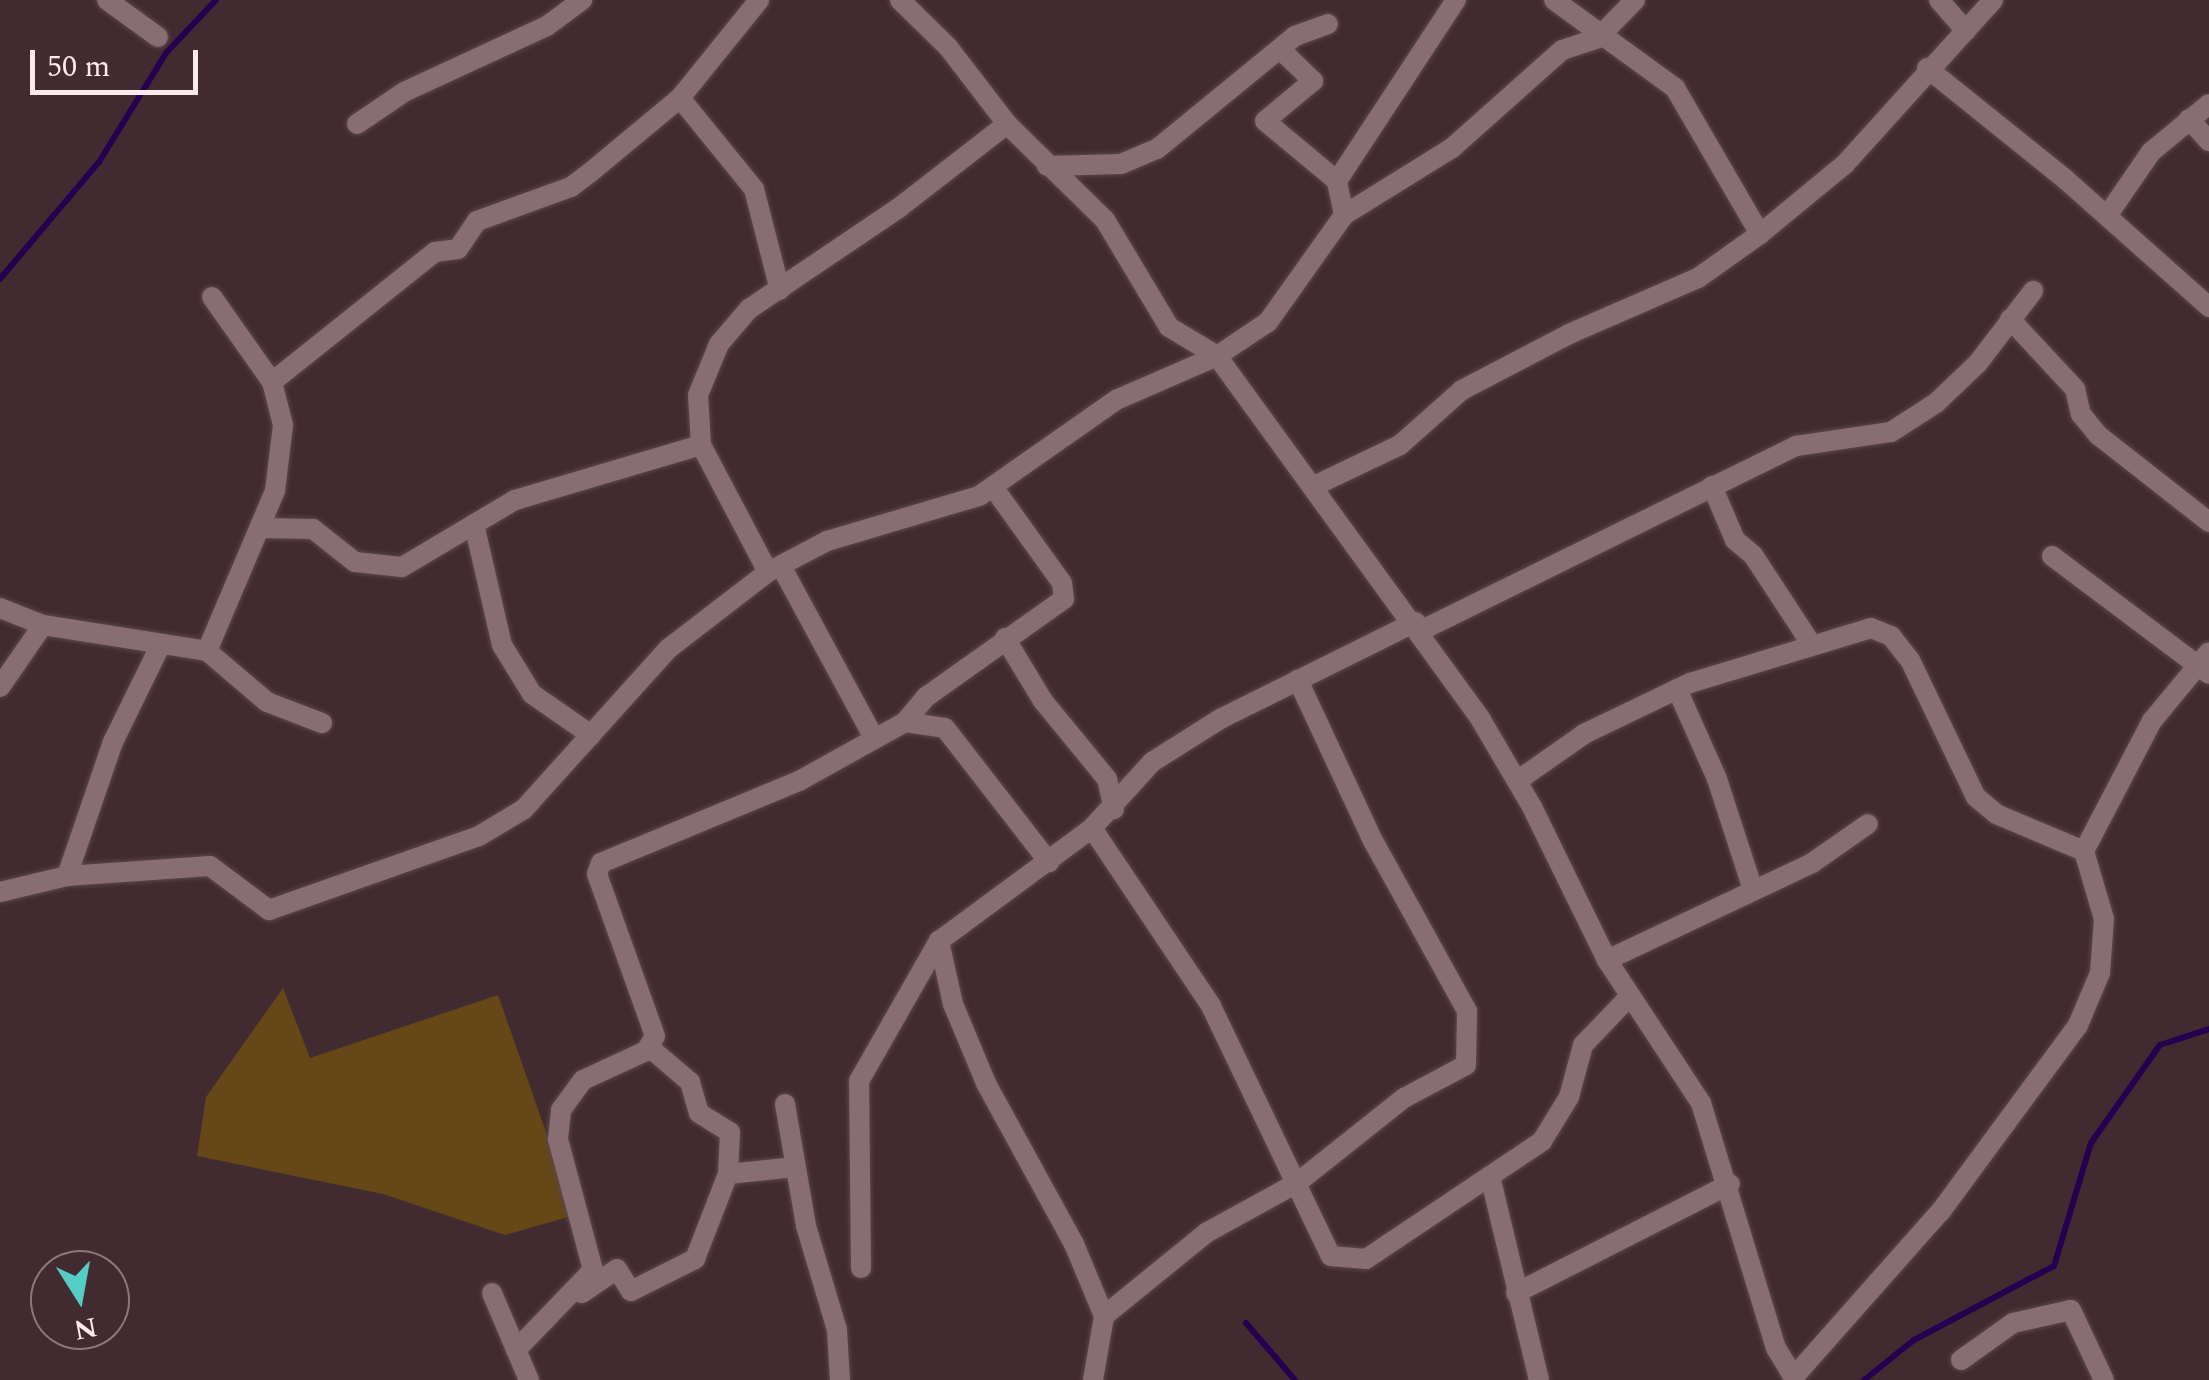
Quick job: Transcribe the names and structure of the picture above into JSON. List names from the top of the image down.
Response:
{
  "scale_bar": "50 m",
  "north": "bottom"
}
